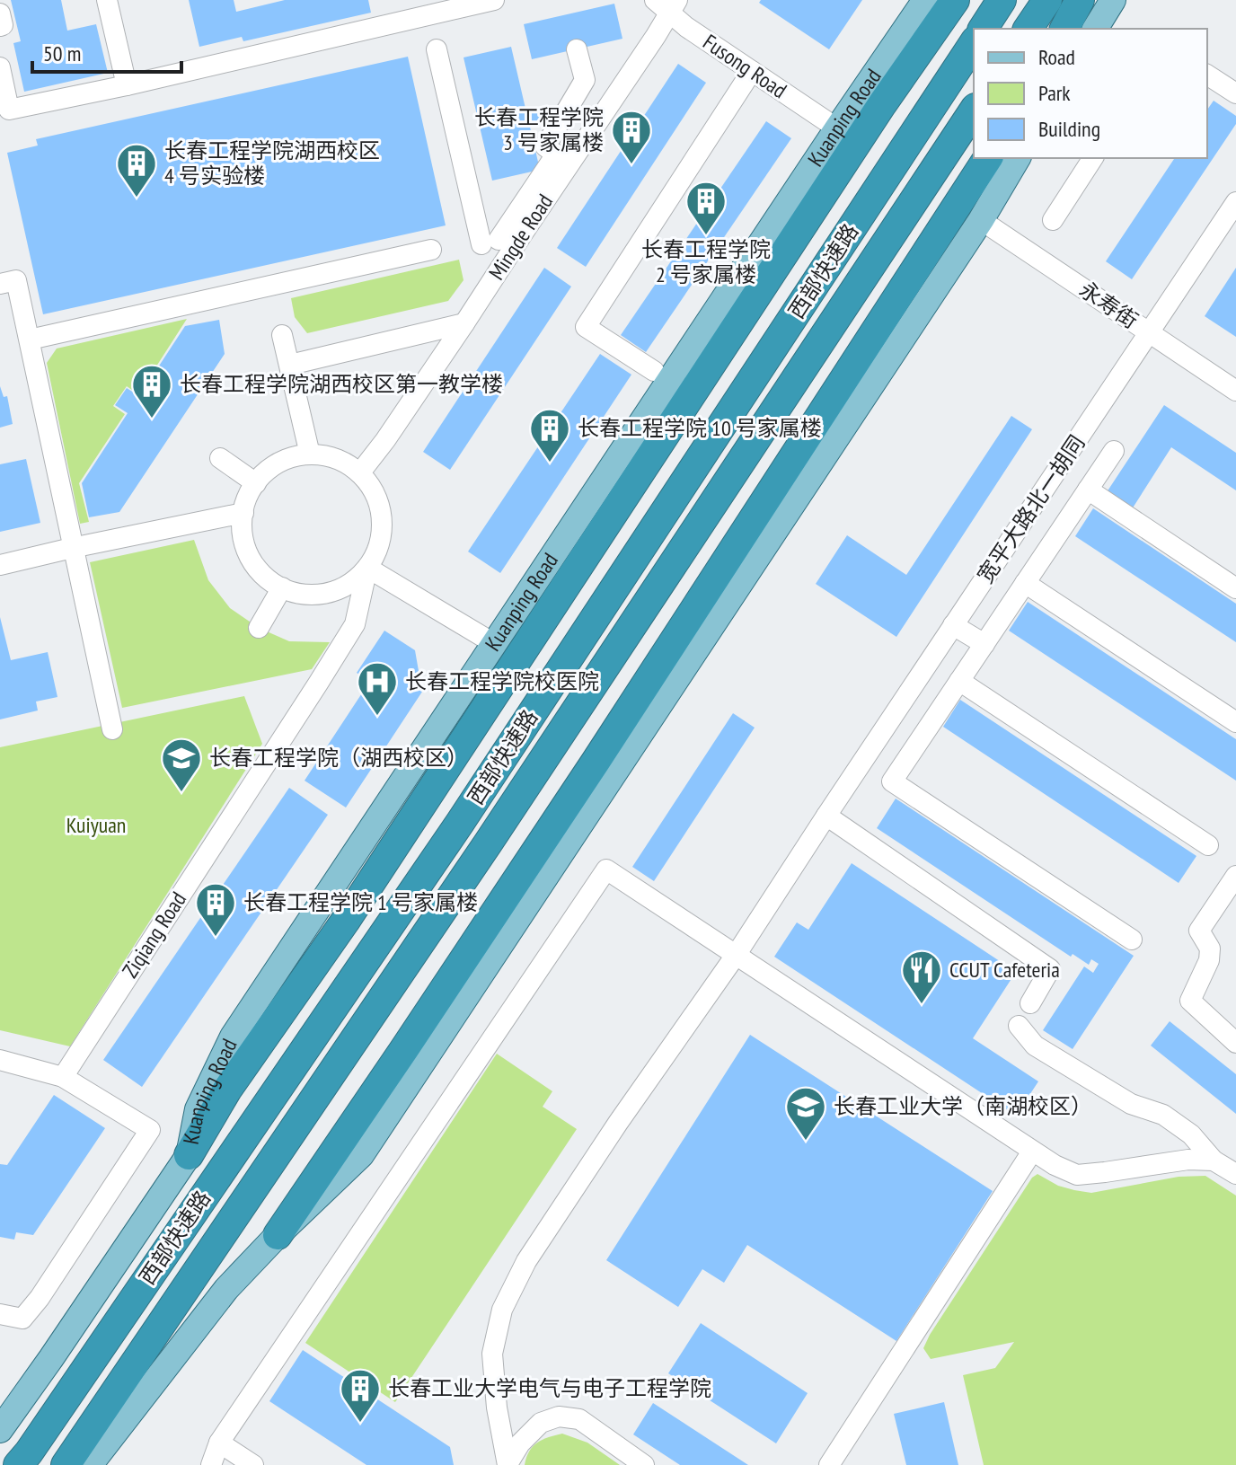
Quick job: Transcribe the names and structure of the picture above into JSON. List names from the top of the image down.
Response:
{
  "streets": {
    "highway": ["西部快速路"],
    "main road": ["Kuanping Road"],
    "street": [
      "Fusong Road",
      "Mingde Road",
      "永寿街",
      "宽平大路北一胡同",
      "Ziqiang Road"
    ]
  },
  "crossings": [
    ["Fusong Road", "Kuanping Road"],
    ["Fusong Road", "Mingde Road"],
    ["Mingde Road", "Ziqiang Road"],
    ["永寿街", "宽平大路北一胡同"]
  ],
  "parks": ["Kuiyuan"],
  "places": {
    "building": [
      "长春工程学院 3 号家属楼",
      "长春工程学院湖西校区 4 号实验楼",
      "长春工程学院 2 号家属楼",
      "长春工程学院湖西校区第一教学楼",
      "长春工程学院 10 号家属楼",
      "长春工程学院 1 号家属楼",
      "长春工业大学电气与电子工程学院"
    ],
    "hospital": ["长春工程学院校医院"],
    "school or university": ["长春工程学院（湖西校区）", "长春工业大学（南湖校区）"],
    "restaurant": ["CCUT Cafeteria"]
  },
  "legend": ["Road", "Park", "Building"],
  "scale_bar": "50 m"
}
